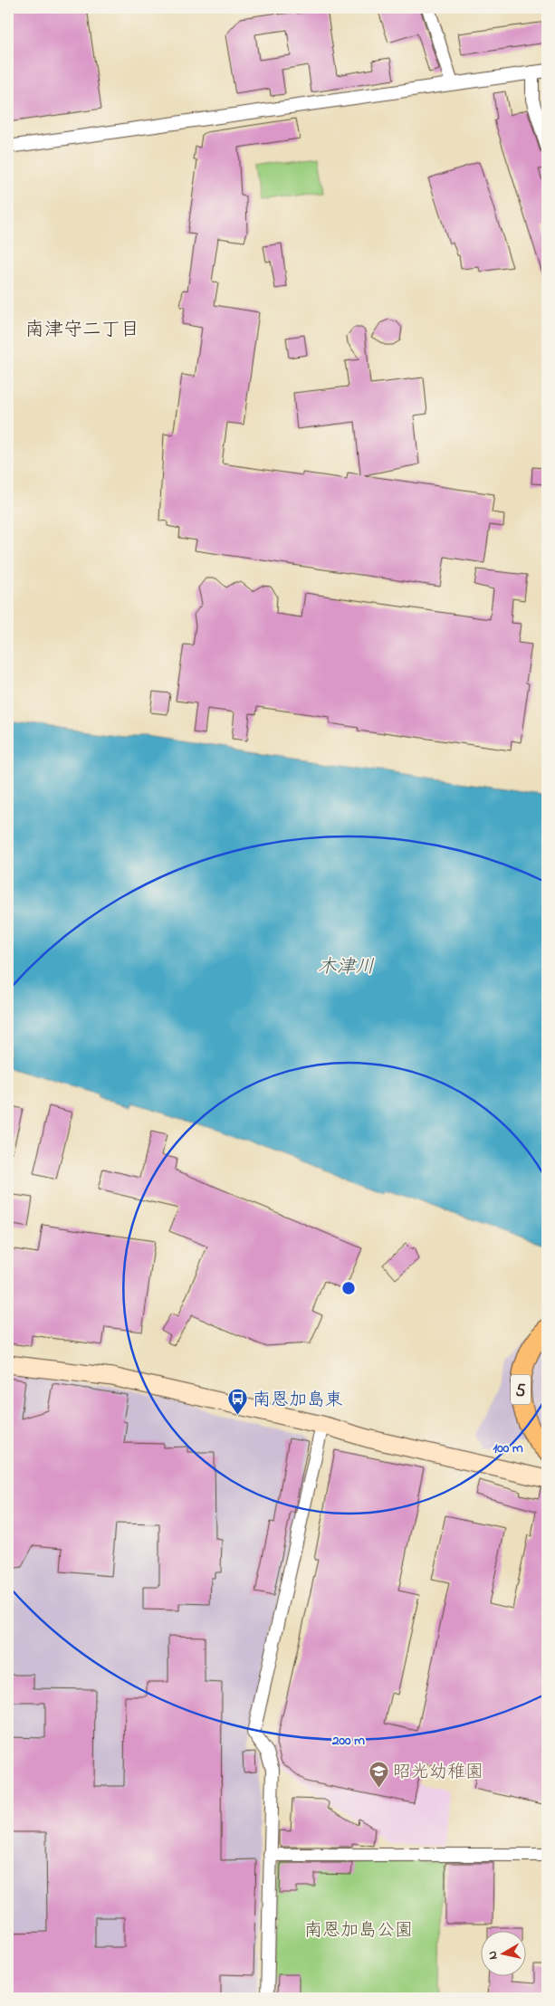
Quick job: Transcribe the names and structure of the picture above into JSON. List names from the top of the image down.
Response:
{
  "streets": {
    "main road": ["5"]
  },
  "districts": ["南津守二丁目"],
  "water": ["木津川"],
  "parks": ["南恩加島公園"],
  "places": {
    "bus stop": ["南恩加島東"],
    "school or university": ["昭光幼稚園"]
  },
  "north": "left",
  "rings": ["100 m", "200 m"]
}
